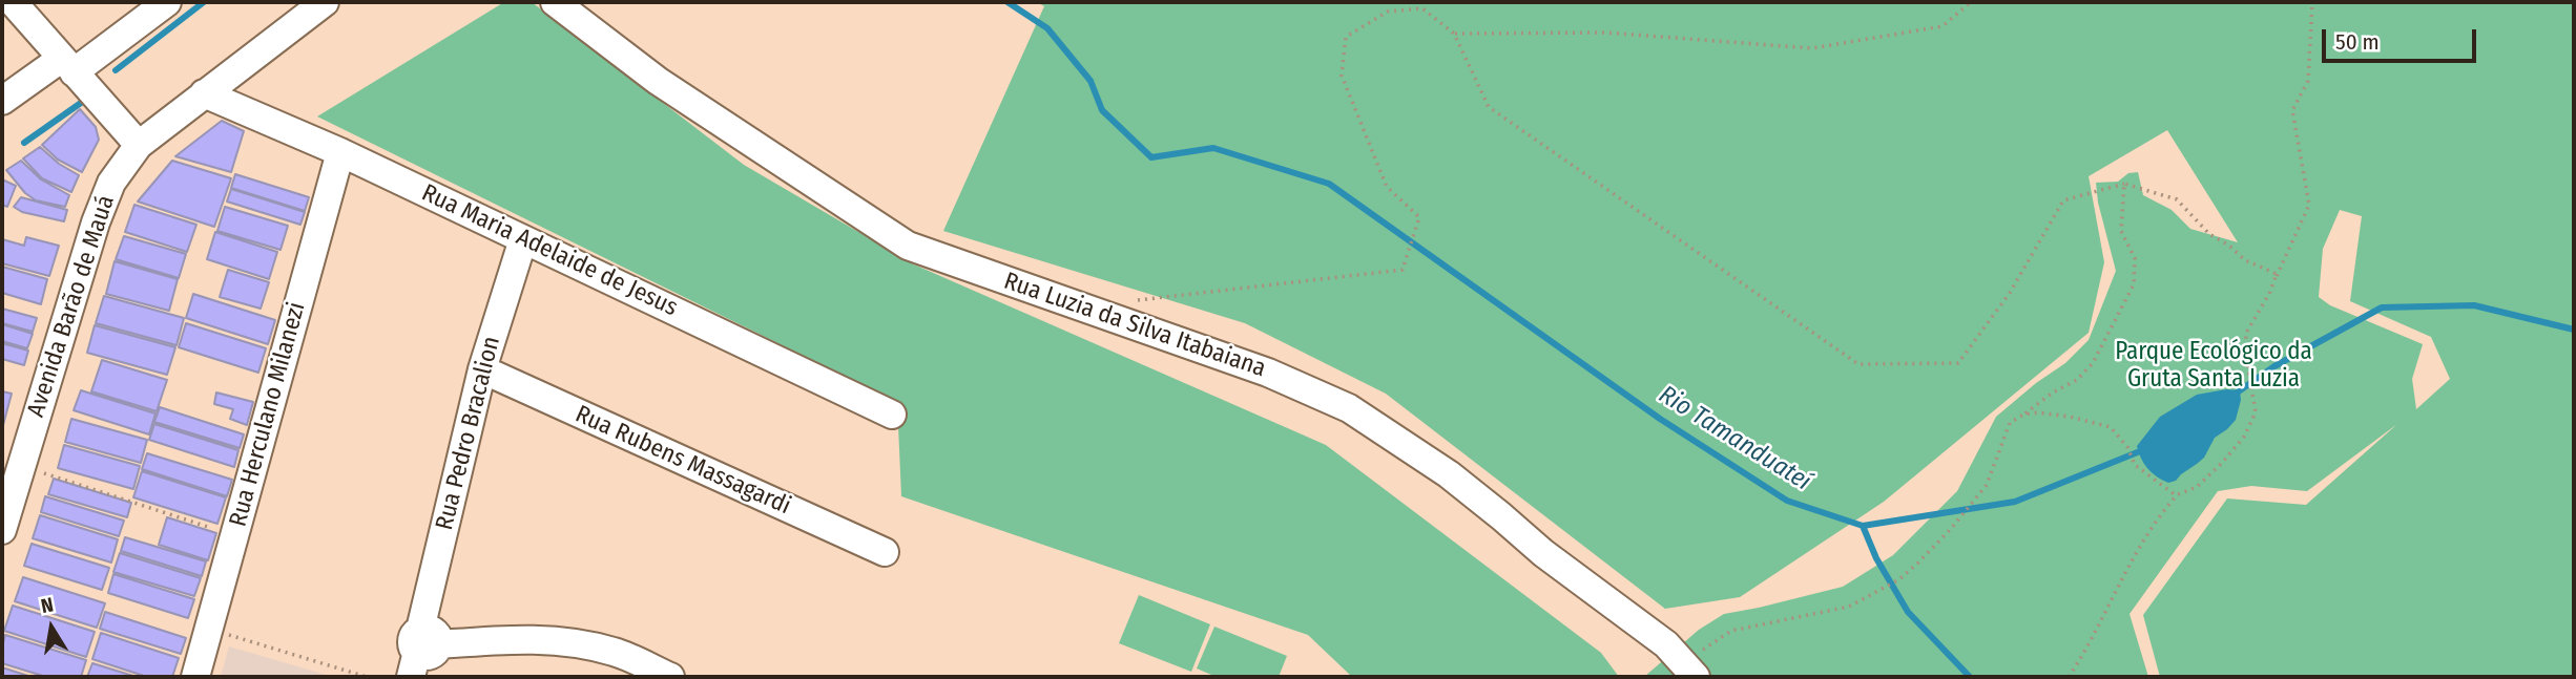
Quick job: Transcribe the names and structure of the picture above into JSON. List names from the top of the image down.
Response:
{
  "streets": {
    "street": [
      "Rua Maria Adelaide de Jesus",
      "Avenida Barão de Mauá",
      "Rua Luzia da Silva Itabaiana",
      "Rua Herculano Milanezi",
      "Rua Pedro Bracalion",
      "Rua Rubens Massagardi"
    ]
  },
  "crossings": [
    ["Rua Maria Adelaide de Jesus", "Avenida Barão de Mauá"],
    ["Rua Maria Adelaide de Jesus", "Rua Herculano Milanezi"],
    ["Rua Maria Adelaide de Jesus", "Rua Pedro Bracalion"],
    ["Rua Pedro Bracalion", "Rua Rubens Massagardi"]
  ],
  "water": ["Rio Tamanduateí"],
  "parks": ["Parque Ecológico da Gruta Santa Luzia"],
  "scale_bar": "50 m",
  "north": "top"
}
